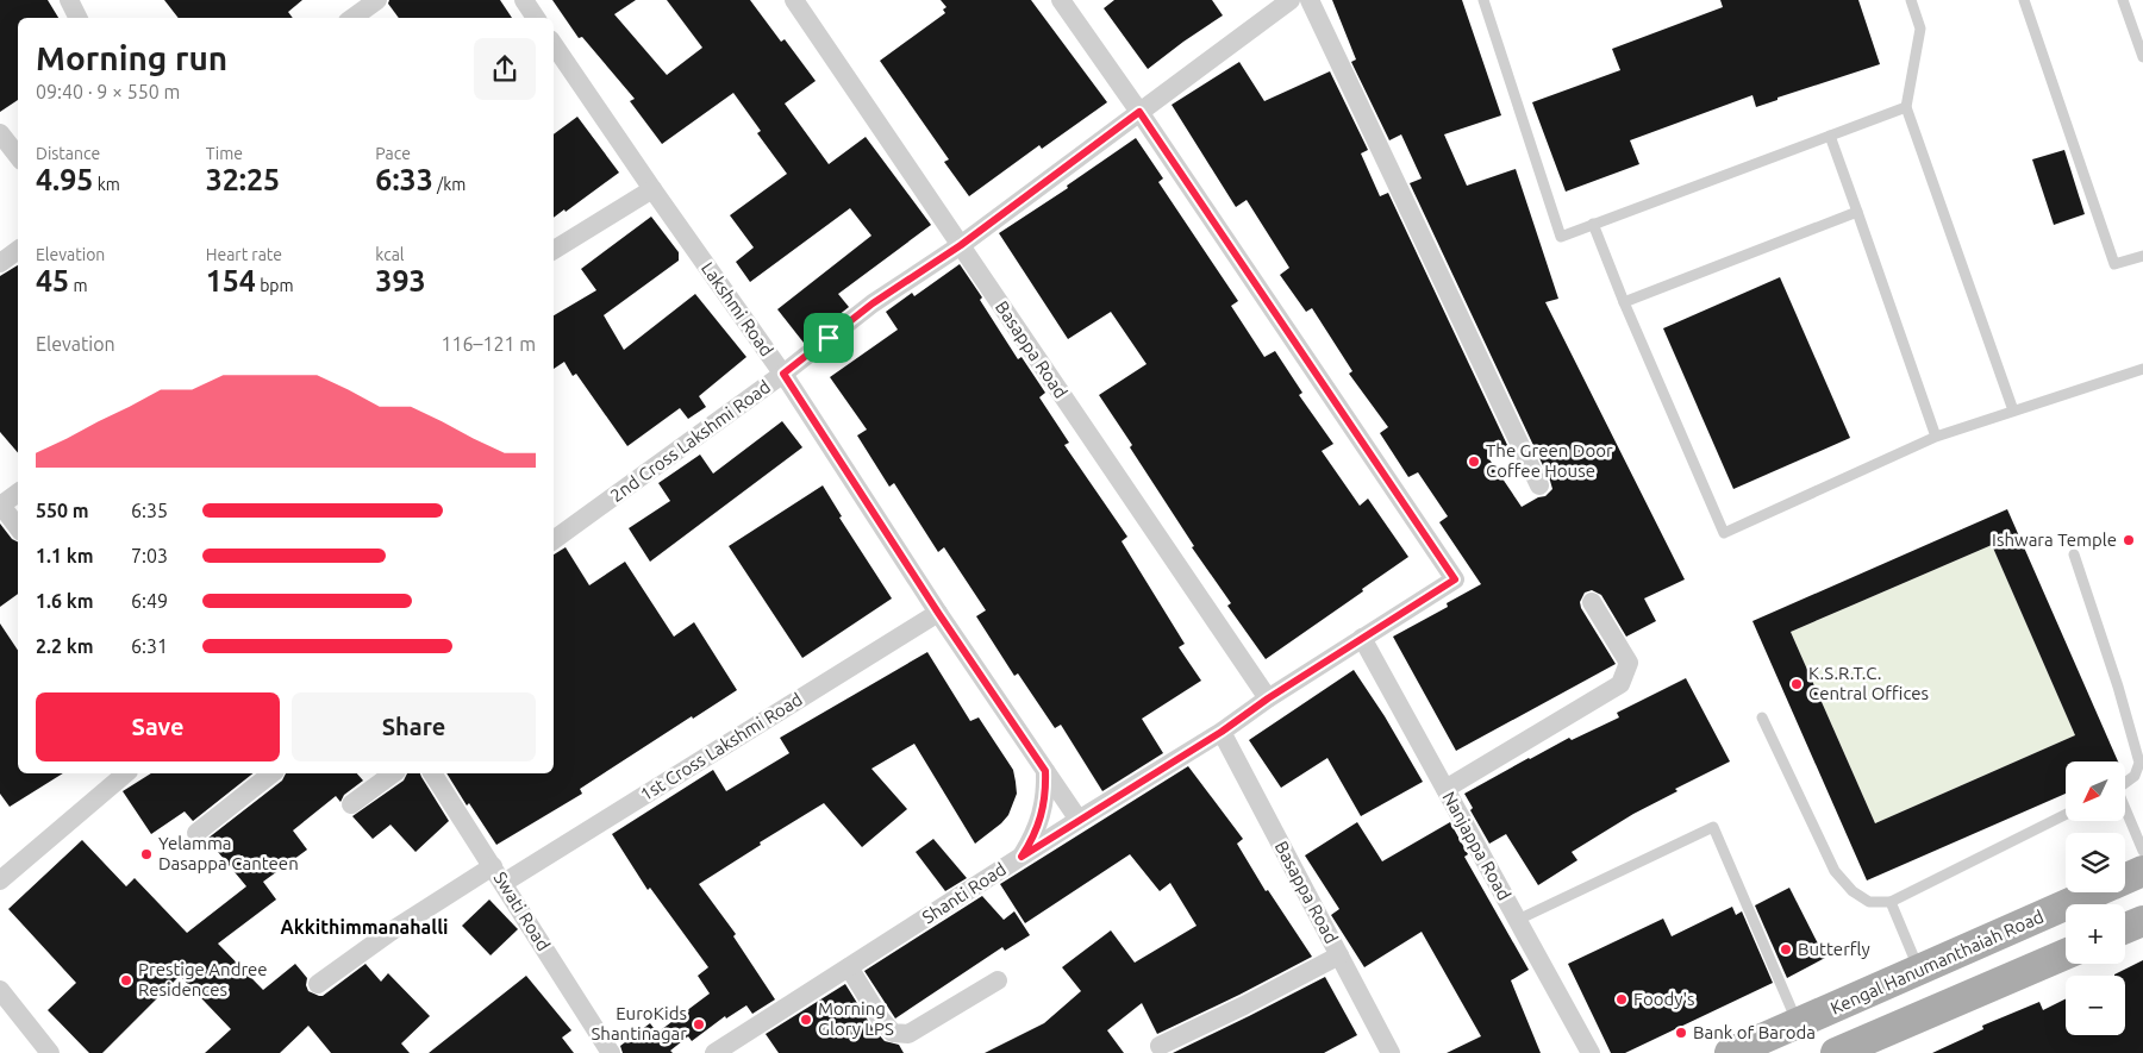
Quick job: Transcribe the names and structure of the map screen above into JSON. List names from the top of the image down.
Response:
{
  "streets": {
    "main road": ["Kengal Hanumanthaiah Road"],
    "street": [
      "Lakshmi Road",
      "Basappa Road",
      "2nd Cross Lakshmi Road",
      "1st Cross Lakshmi Road",
      "Nanjappa Road",
      "Shanti Road",
      "Swati Road"
    ]
  },
  "crossings": [
    ["Lakshmi Road", "2nd Cross Lakshmi Road"],
    ["Lakshmi Road", "1st Cross Lakshmi Road"],
    ["Lakshmi Road", "Shanti Road"],
    ["Basappa Road", "2nd Cross Lakshmi Road"],
    ["Basappa Road", "Shanti Road"],
    ["2nd Cross Lakshmi Road", "Shanti Road"],
    ["1st Cross Lakshmi Road", "Swati Road"],
    ["Nanjappa Road", "Shanti Road"]
  ],
  "districts": ["Akkithimmanahalli"],
  "places": [
    "The Green Door Coffee House",
    "Ishwara Temple",
    "K.S.R.T.C. Central Offices",
    "Yelamma Dasappa Canteen",
    "Butterfly",
    "Prestige Andree Residences",
    "Foody's",
    "Morning Glory LPS",
    "EuroKids Shantinagar",
    "Bank of Baroda"
  ],
  "north": "bottom left",
  "page": {
    "heading": ["Morning run", "09:40 · 9 × 550 m"],
    "stats": [
      ["Distance", "4.95 km"],
      ["Time", "32:25"],
      ["Pace", "6:33 /km"],
      ["Elevation", "45 m"],
      ["Heart rate", "154 bpm"],
      ["kcal", "393"]
    ],
    "chart": ["Elevation", "116–121 m"],
    "list": [
      {
        "name": "550 m",
        "note": "6:35"
      },
      {
        "name": "1.1 km",
        "note": "7:03"
      },
      {
        "name": "1.6 km",
        "note": "6:49"
      },
      {
        "name": "2.2 km",
        "note": "6:31"
      }
    ],
    "buttons": ["Save", "Share"],
    "map_buttons": ["+", "−"]
  }
}
